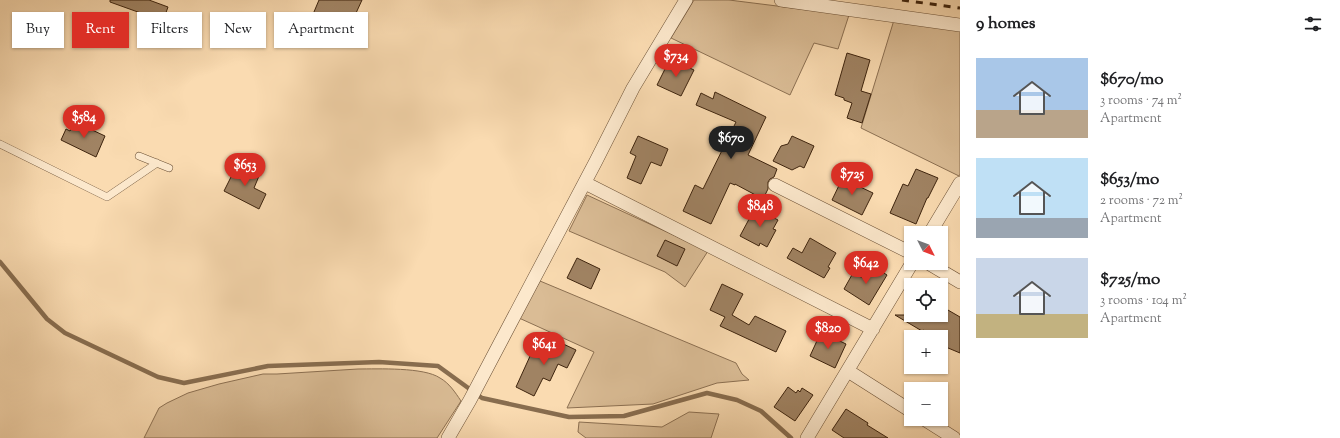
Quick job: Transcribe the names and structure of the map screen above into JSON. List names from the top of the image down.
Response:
{
  "north": "bottom right",
  "page": {
    "heading": "9 homes",
    "chip": [
      "Buy",
      "Rent",
      "Filters",
      "New",
      "Apartment"
    ],
    "price": [
      "$734",
      "$584",
      "$670",
      "$653",
      "$725",
      "$848",
      "$642",
      "$820",
      "$641"
    ],
    "list": [
      {
        "name": "$670/mo",
        "note": "3 rooms · 74 m² · Apartment"
      },
      {
        "name": "$653/mo",
        "note": "2 rooms · 72 m² · Apartment"
      },
      {
        "name": "$725/mo",
        "note": "3 rooms · 104 m² · Apartment"
      }
    ],
    "map_buttons": ["+", "−"]
  }
}
